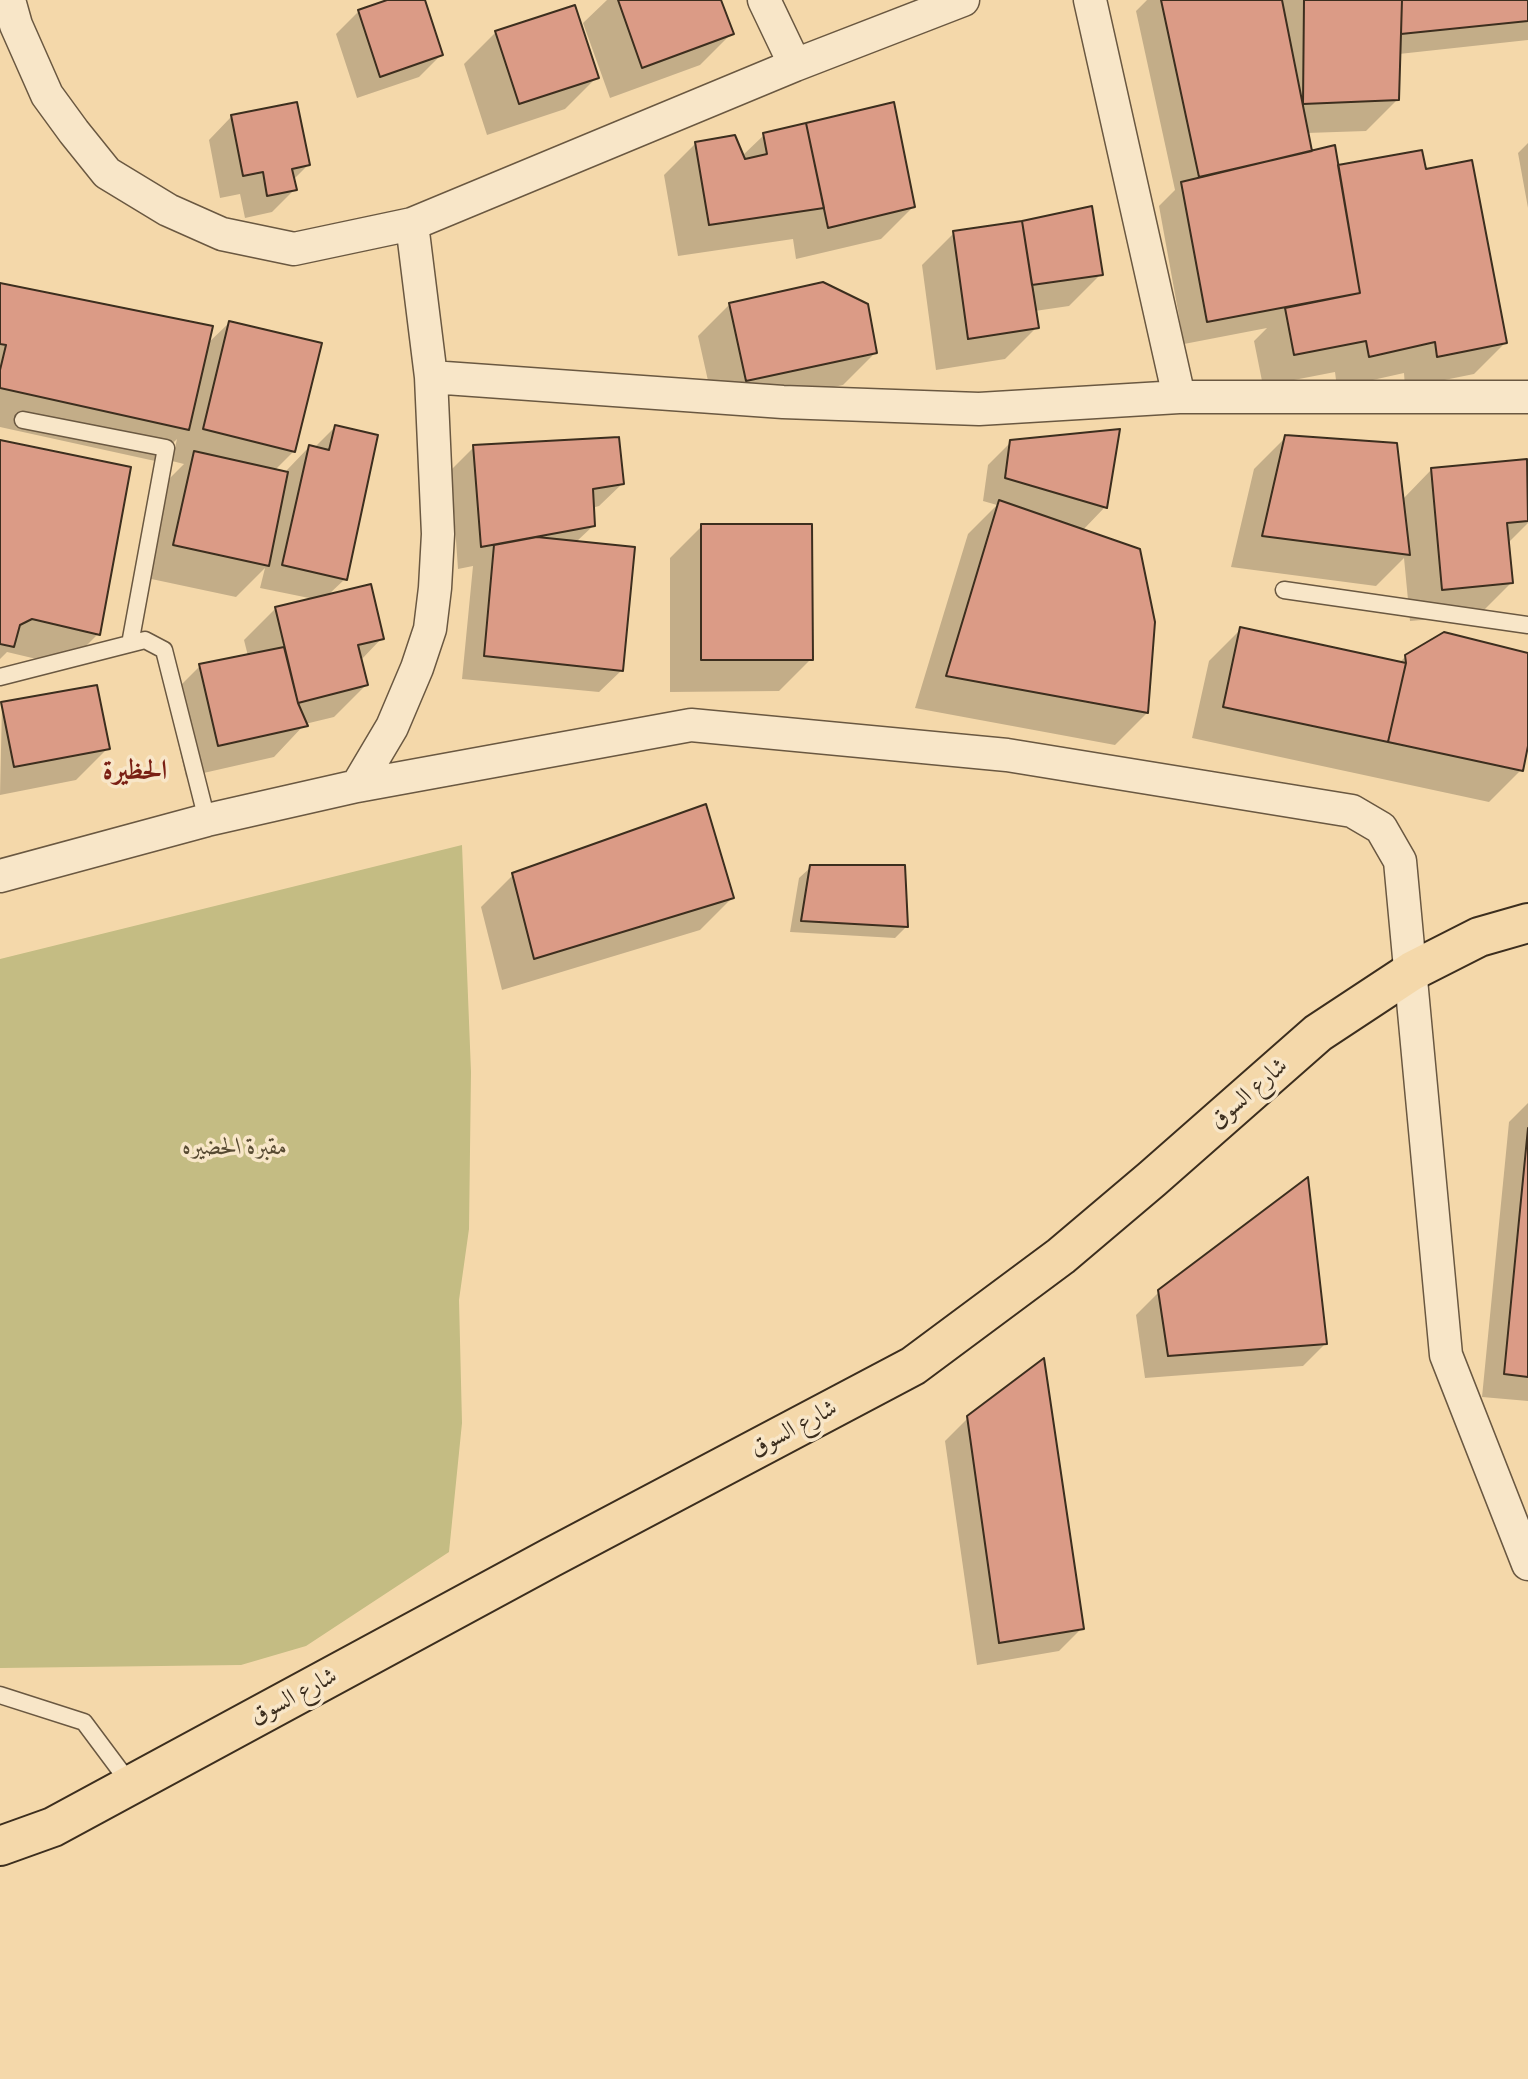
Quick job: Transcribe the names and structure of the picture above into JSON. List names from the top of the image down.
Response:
{
  "streets": {
    "main road": ["شارع السوق"]
  },
  "districts": ["الحظيرة"],
  "parks": ["مقبرة الحضيره"]
}
